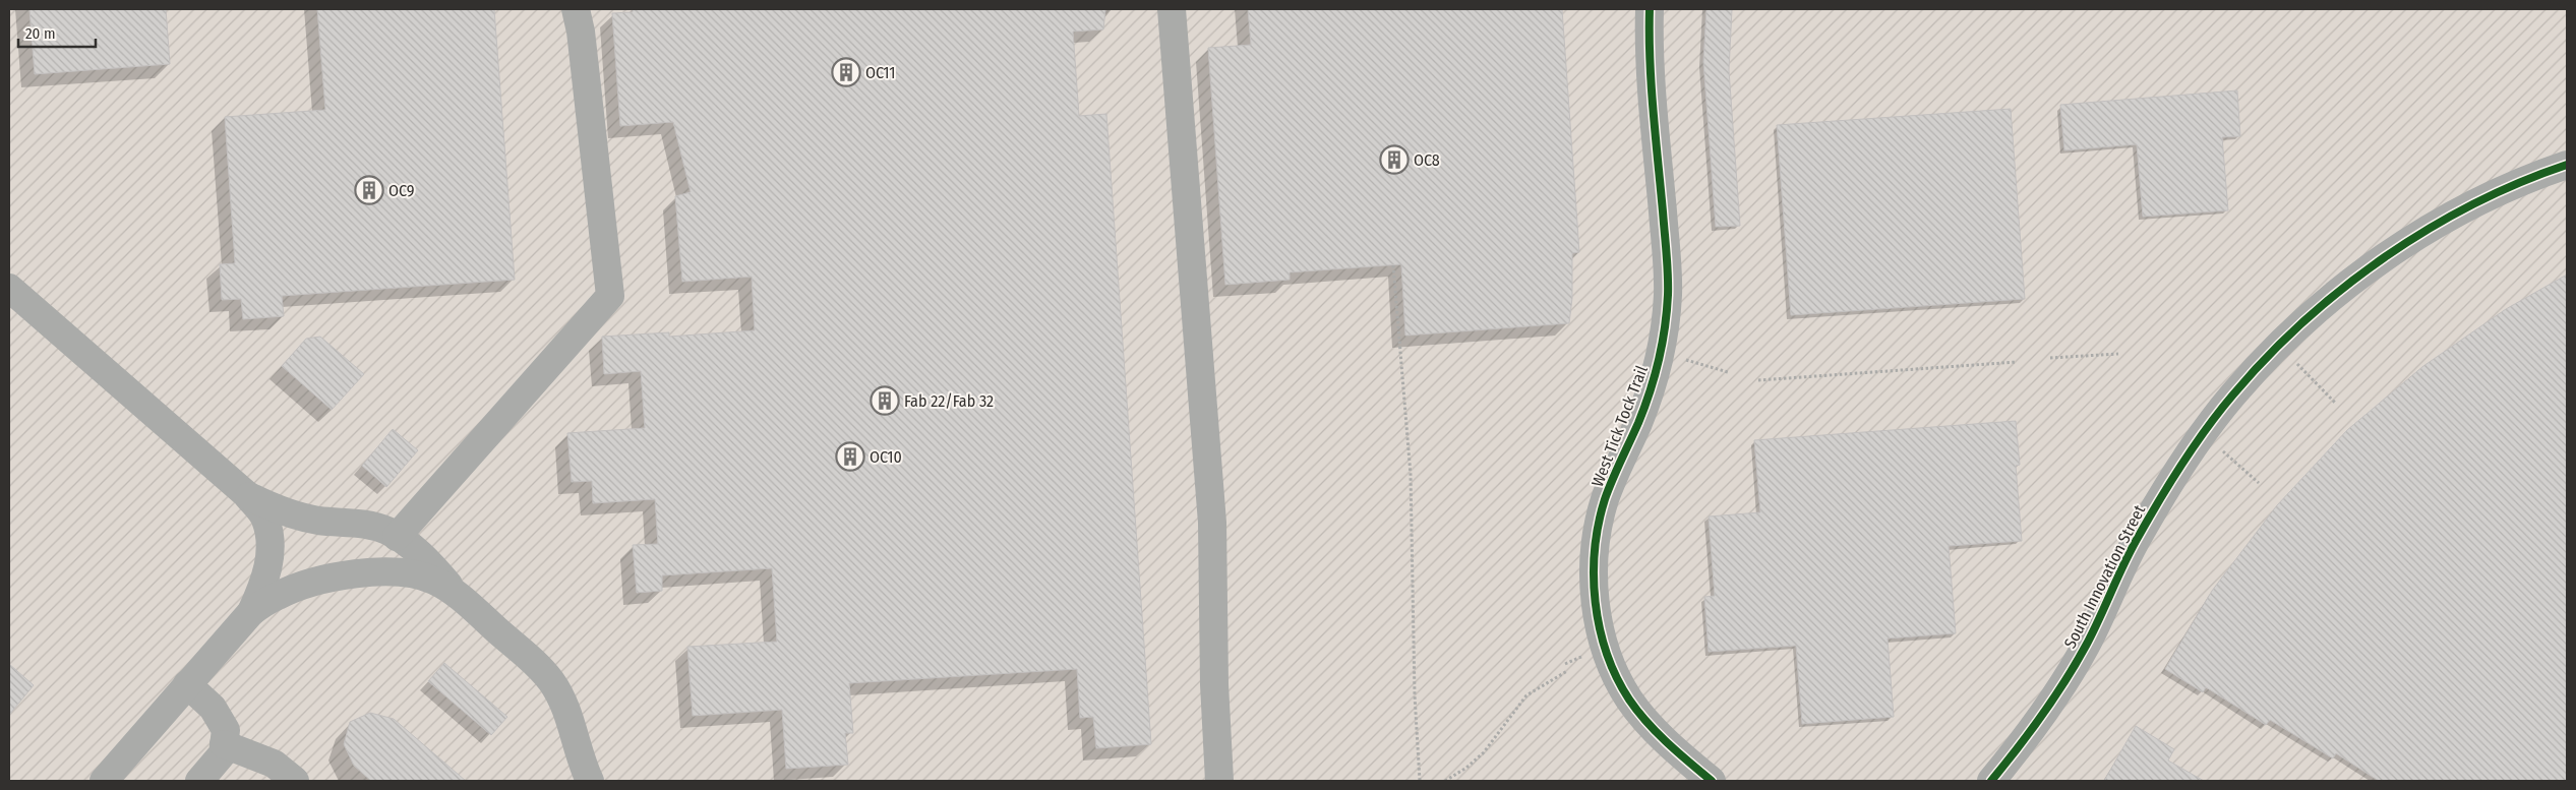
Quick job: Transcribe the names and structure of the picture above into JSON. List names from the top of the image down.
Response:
{
  "streets": {
    "street": ["West Tick Tock Trail", "South Innovation Street"]
  },
  "places": {
    "building": [
      "OC11",
      "OC8",
      "OC9",
      "Fab 22/Fab 32",
      "OC10"
    ]
  },
  "scale_bar": "20 m"
}
